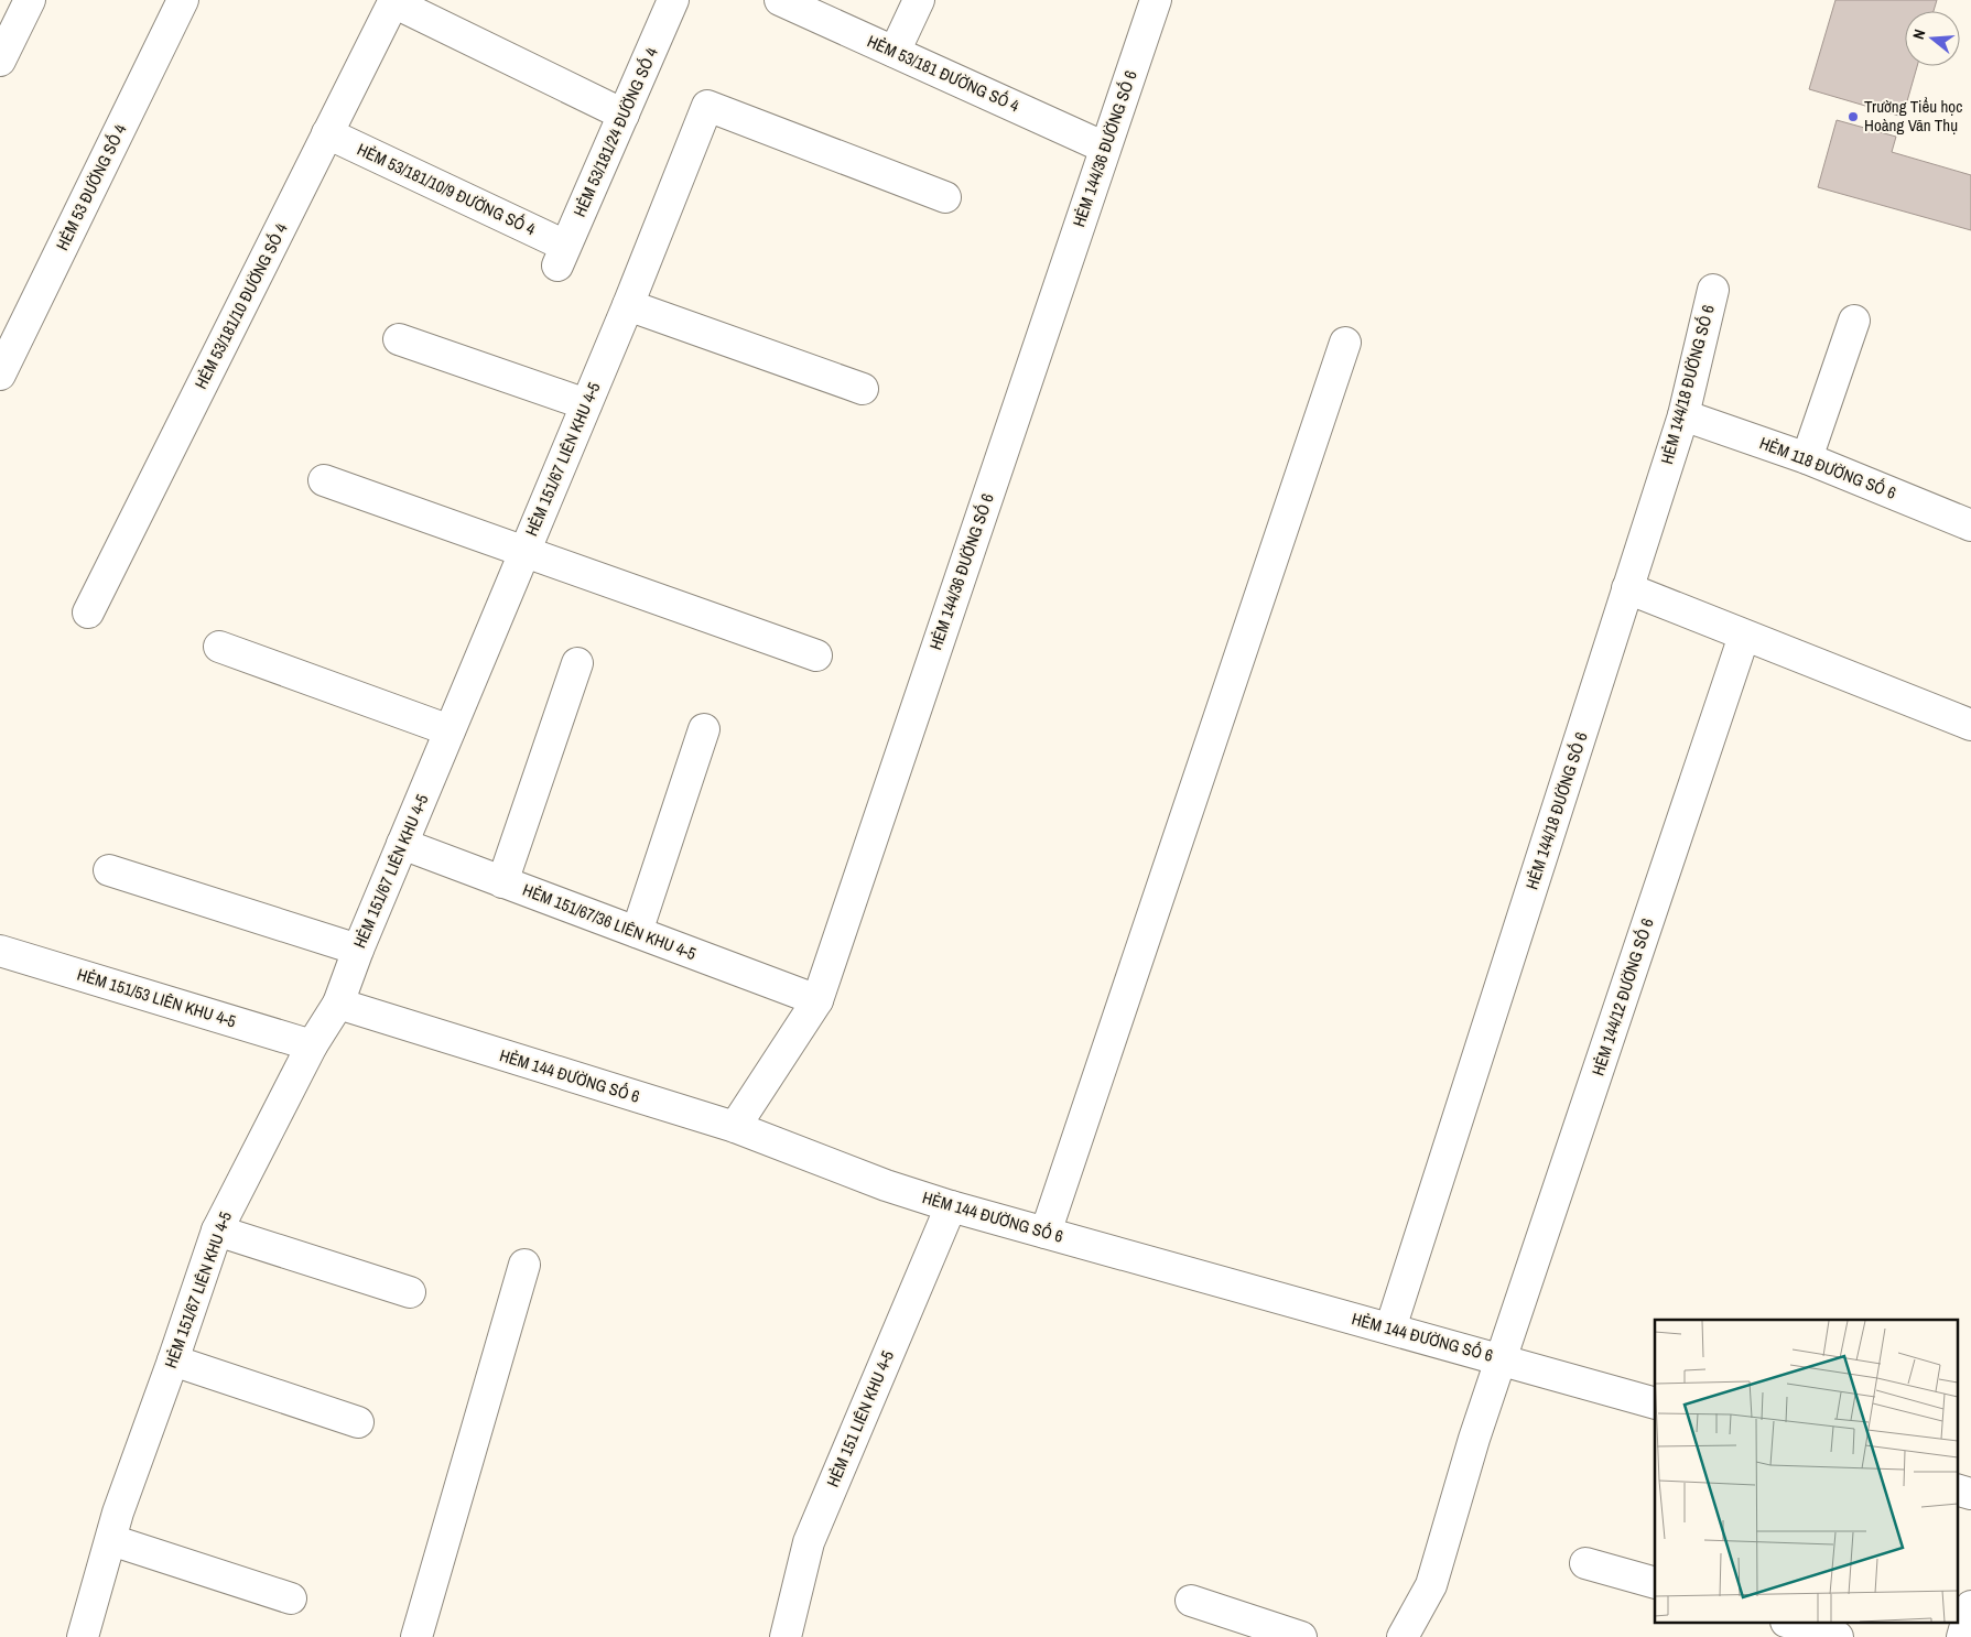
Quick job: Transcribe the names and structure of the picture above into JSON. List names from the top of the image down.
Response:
{
  "streets": {
    "street": [
      "HẺM 53/181 ĐƯỜNG SỐ 4",
      "HẺM 53/181/24 ĐƯỜNG SỐ 4",
      "HẺM 144/36 ĐƯỜNG SỐ 6",
      "HẺM 53 ĐƯỜNG SỐ 4",
      "HẺM 53/181/10/9 ĐƯỜNG SỐ 4",
      "HẺM 53/181/10 ĐƯỜNG SỐ 4",
      "HẺM 144/18 ĐƯỜNG SỐ 6",
      "HẺM 151/67 LIÊN KHU 4-5",
      "HẺM 118 ĐƯỜNG SỐ 6",
      "HẺM 151/67/36 LIÊN KHU 4-5",
      "HẺM 144/12 ĐƯỜNG SỐ 6",
      "HẺM 151/53 LIÊN KHU 4-5",
      "HẺM 144 ĐƯỜNG SỐ 6",
      "HẺM 151 LIÊN KHU 4-5"
    ]
  },
  "crossings": [
    ["HẺM 53/181 ĐƯỜNG SỐ 4", "HẺM 144/36 ĐƯỜNG SỐ 6"],
    ["HẺM 53/181/24 ĐƯỜNG SỐ 4", "HẺM 53/181/10/9 ĐƯỜNG SỐ 4"],
    ["HẺM 144/36 ĐƯỜNG SỐ 6", "HẺM 151/67/36 LIÊN KHU 4-5"],
    ["HẺM 144/36 ĐƯỜNG SỐ 6", "HẺM 144 ĐƯỜNG SỐ 6"],
    ["HẺM 53/181/10/9 ĐƯỜNG SỐ 4", "HẺM 53/181/10 ĐƯỜNG SỐ 4"],
    ["HẺM 144/18 ĐƯỜNG SỐ 6", "HẺM 118 ĐƯỜNG SỐ 6"],
    ["HẺM 144/18 ĐƯỜNG SỐ 6", "HẺM 144 ĐƯỜNG SỐ 6"],
    ["HẺM 151/67 LIÊN KHU 4-5", "HẺM 151/67/36 LIÊN KHU 4-5"],
    ["HẺM 151/67 LIÊN KHU 4-5", "HẺM 151/53 LIÊN KHU 4-5"],
    ["HẺM 151/67 LIÊN KHU 4-5", "HẺM 144 ĐƯỜNG SỐ 6"],
    ["HẺM 144/12 ĐƯỜNG SỐ 6", "HẺM 144 ĐƯỜNG SỐ 6"],
    ["HẺM 144 ĐƯỜNG SỐ 6", "HẺM 151 LIÊN KHU 4-5"]
  ],
  "places": ["Trường Tiểu học Hoàng Văn Thụ"],
  "north": "left"
}
